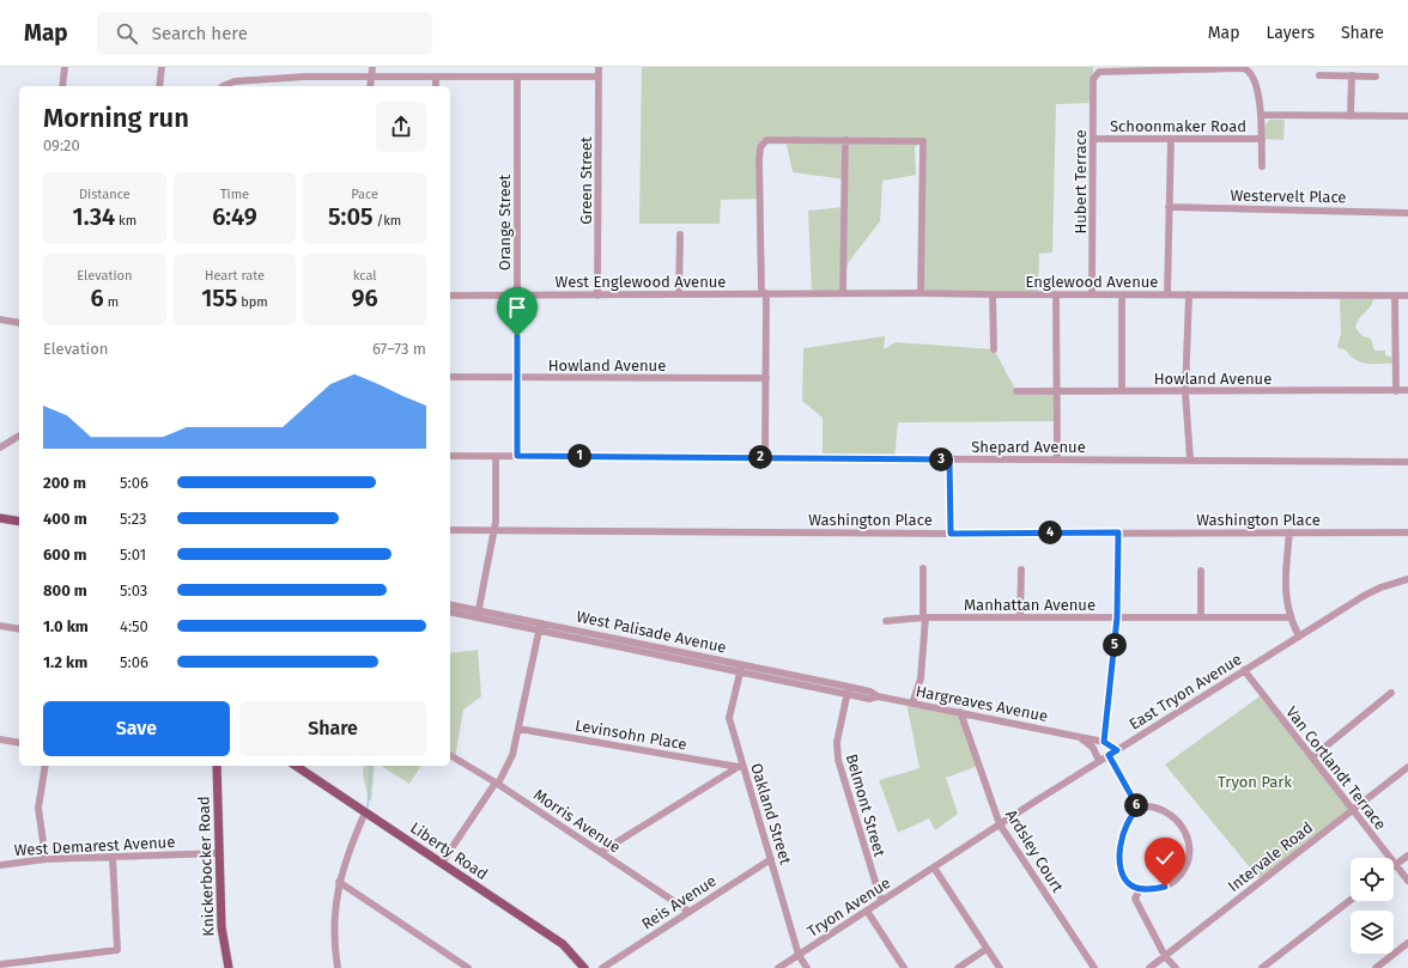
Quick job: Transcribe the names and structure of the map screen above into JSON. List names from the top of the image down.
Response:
{
  "streets": {
    "main road": ["Liberty Road", "Knickerbocker Road"],
    "street": [
      "Schoonmaker Road",
      "Green Street",
      "Hubert Terrace",
      "Westervelt Place",
      "Orange Street",
      "West Englewood Avenue",
      "Englewood Avenue",
      "Howland Avenue",
      "Shepard Avenue",
      "Washington Place",
      "Manhattan Avenue",
      "West Palisade Avenue",
      "East Tryon Avenue",
      "Hargreaves Avenue",
      "Levinsohn Place",
      "Van Cortlandt Terrace",
      "Belmont Street",
      "Oakland Street",
      "Morris Avenue",
      "West Demarest Avenue",
      "Ardsley Court",
      "Intervale Road",
      "Reis Avenue",
      "Tryon Avenue"
    ]
  },
  "crossings": [
    ["Schoonmaker Road", "Hubert Terrace"],
    ["Green Street", "West Englewood Avenue"],
    ["Hubert Terrace", "Englewood Avenue"],
    ["Orange Street", "West Englewood Avenue"],
    ["Orange Street", "Howland Avenue"],
    ["Orange Street", "Shepard Avenue"],
    ["West Englewood Avenue", "Englewood Avenue"],
    ["West Palisade Avenue", "Hargreaves Avenue"],
    ["West Palisade Avenue", "Belmont Street"],
    ["West Palisade Avenue", "Oakland Street"],
    ["East Tryon Avenue", "Hargreaves Avenue"],
    ["East Tryon Avenue", "Van Cortlandt Terrace"],
    ["East Tryon Avenue", "Ardsley Court"],
    ["East Tryon Avenue", "Tryon Avenue"],
    ["Hargreaves Avenue", "Belmont Street"],
    ["Hargreaves Avenue", "Ardsley Court"],
    ["Levinsohn Place", "Oakland Street"],
    ["Van Cortlandt Terrace", "Intervale Road"],
    ["Belmont Street", "Tryon Avenue"],
    ["Oakland Street", "Reis Avenue"],
    ["Oakland Street", "Tryon Avenue"],
    ["Morris Avenue", "Reis Avenue"],
    ["West Demarest Avenue", "Knickerbocker Road"]
  ],
  "parks": ["Tryon Park"],
  "page": {
    "header": "Map",
    "search": "Search here",
    "nav": ["Map", "Layers", "Share"],
    "heading": ["Morning run", "09:20"],
    "stats": [
      ["Distance", "1.34 km"],
      ["Time", "6:49"],
      ["Pace", "5:05 /km"],
      ["Elevation", "6 m"],
      ["Heart rate", "155 bpm"],
      ["kcal", "96"]
    ],
    "chart": ["Elevation", "67–73 m"],
    "pins": [
      "1",
      "2",
      "3",
      "4",
      "5",
      "6"
    ],
    "list": [
      {
        "name": "200 m",
        "note": "5:06"
      },
      {
        "name": "400 m",
        "note": "5:23"
      },
      {
        "name": "600 m",
        "note": "5:01"
      },
      {
        "name": "800 m",
        "note": "5:03"
      },
      {
        "name": "1.0 km",
        "note": "4:50"
      },
      {
        "name": "1.2 km",
        "note": "5:06"
      }
    ],
    "buttons": ["Save", "Share"]
  }
}
